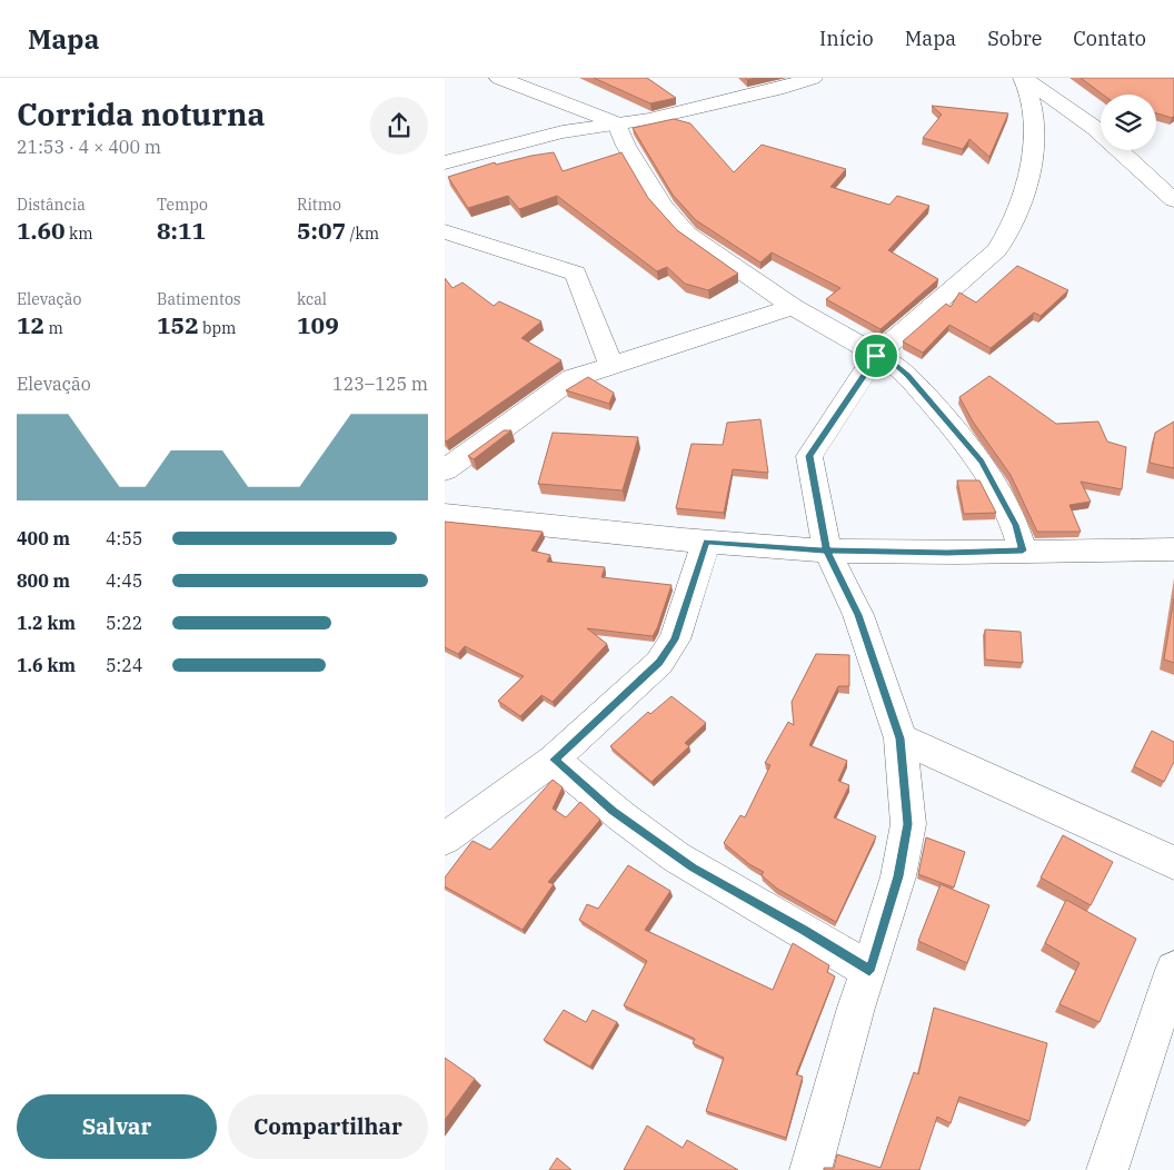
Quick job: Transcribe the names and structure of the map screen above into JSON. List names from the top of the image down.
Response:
{
  "page": {
    "header": "Mapa",
    "nav": [
      "Início",
      "Mapa",
      "Sobre",
      "Contato"
    ],
    "heading": ["Corrida noturna", "21:53 · 4 × 400 m"],
    "stats": [
      ["Distância", "1.60 km"],
      ["Tempo", "8:11"],
      ["Ritmo", "5:07 /km"],
      ["Elevação", "12 m"],
      ["Batimentos", "152 bpm"],
      ["kcal", "109"]
    ],
    "chart": ["Elevação", "123–125 m"],
    "list": [
      {
        "name": "400 m",
        "note": "4:55"
      },
      {
        "name": "800 m",
        "note": "4:45"
      },
      {
        "name": "1.2 km",
        "note": "5:22"
      },
      {
        "name": "1.6 km",
        "note": "5:24"
      }
    ],
    "buttons": ["Salvar", "Compartilhar"]
  }
}
